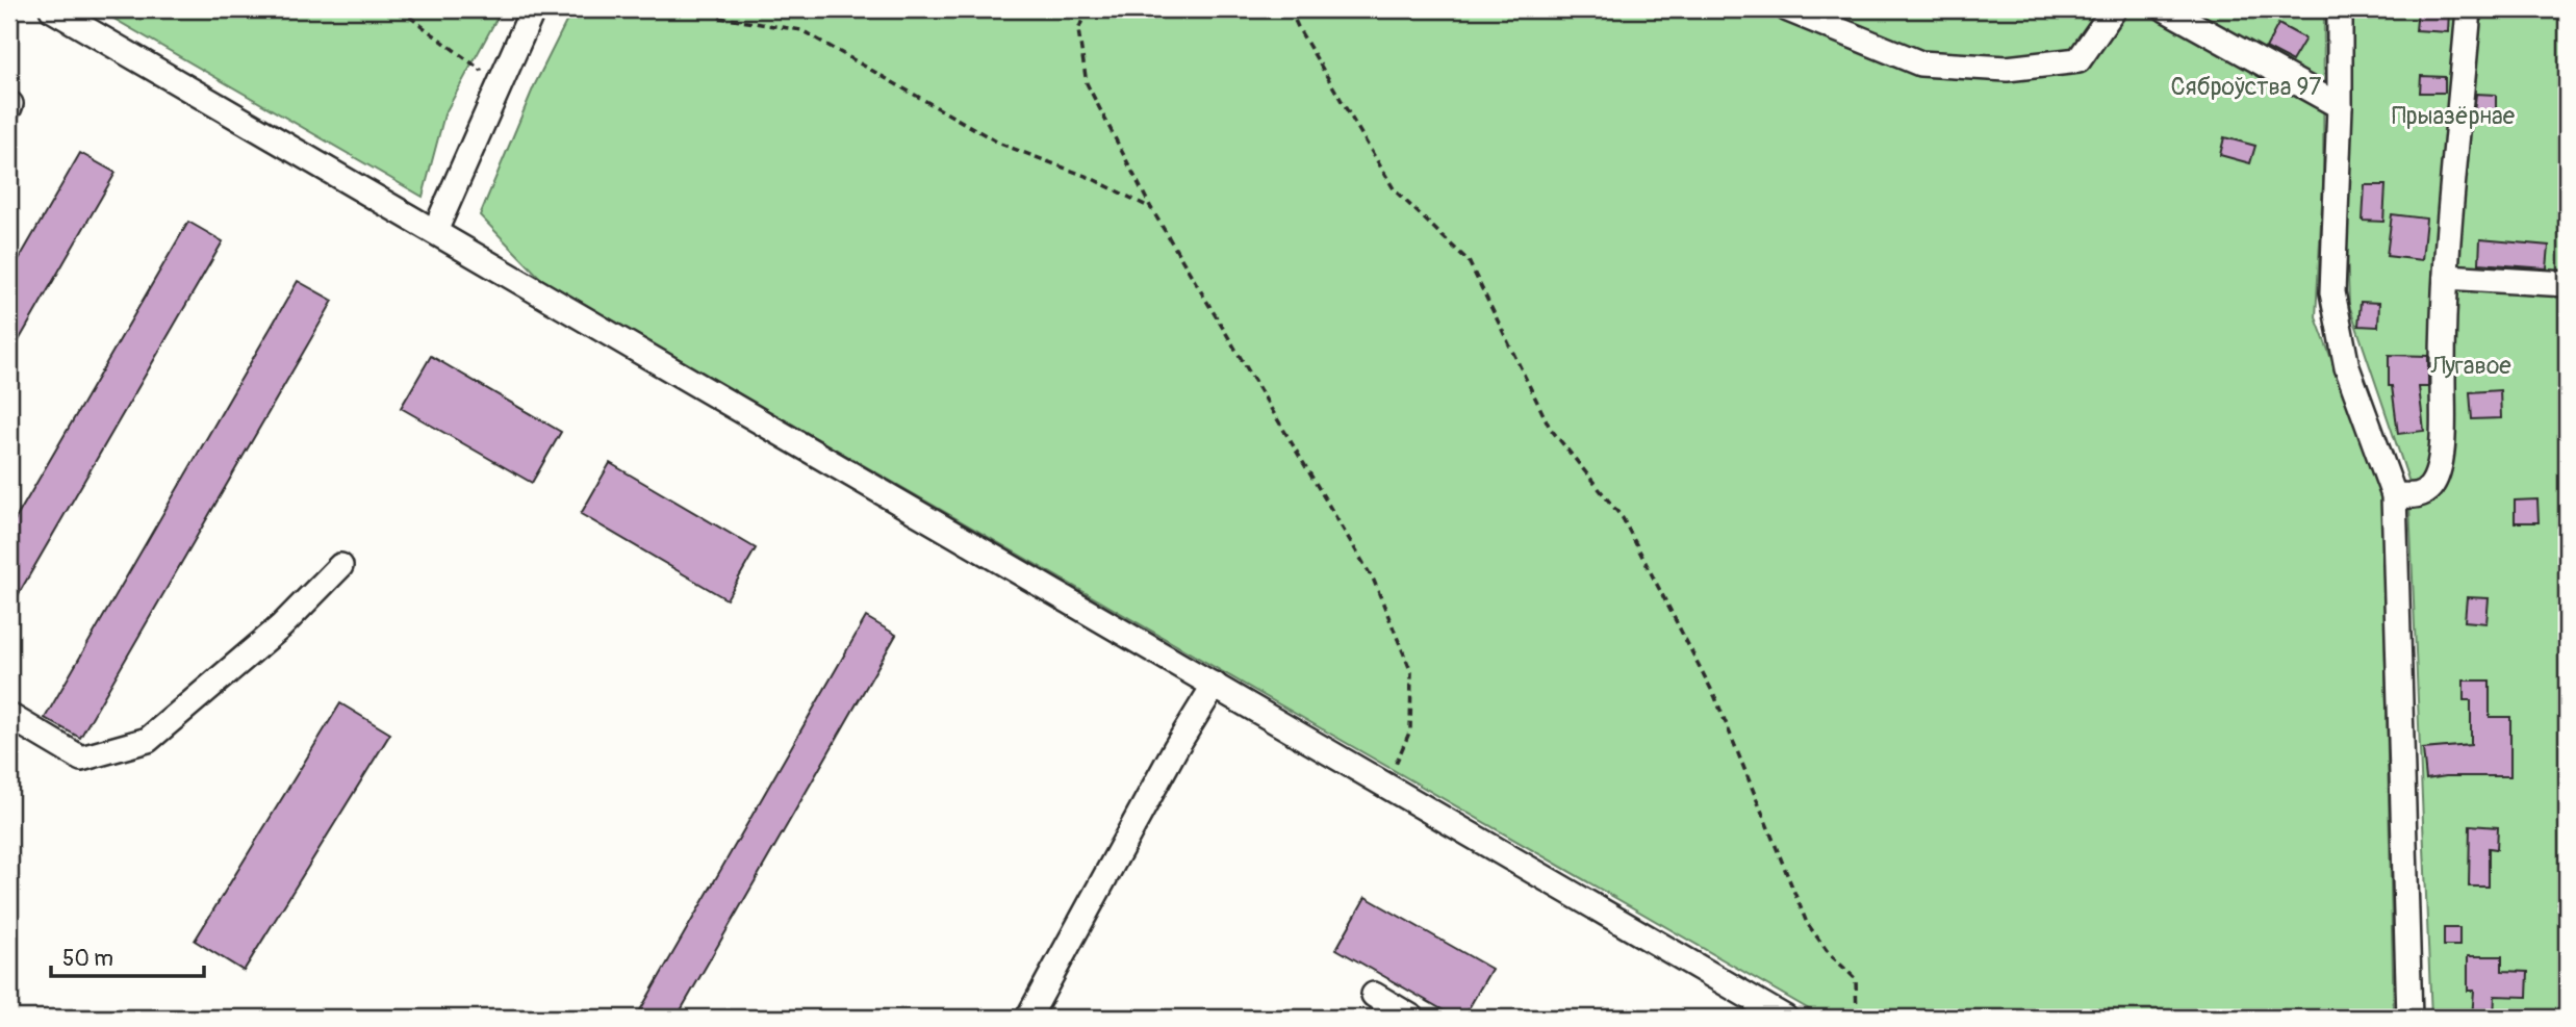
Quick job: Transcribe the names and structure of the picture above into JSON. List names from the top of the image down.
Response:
{
  "parks": ["Сяброўства 97", "Прыазёрнае", "Лугавое"],
  "scale_bar": "50 m"
}
